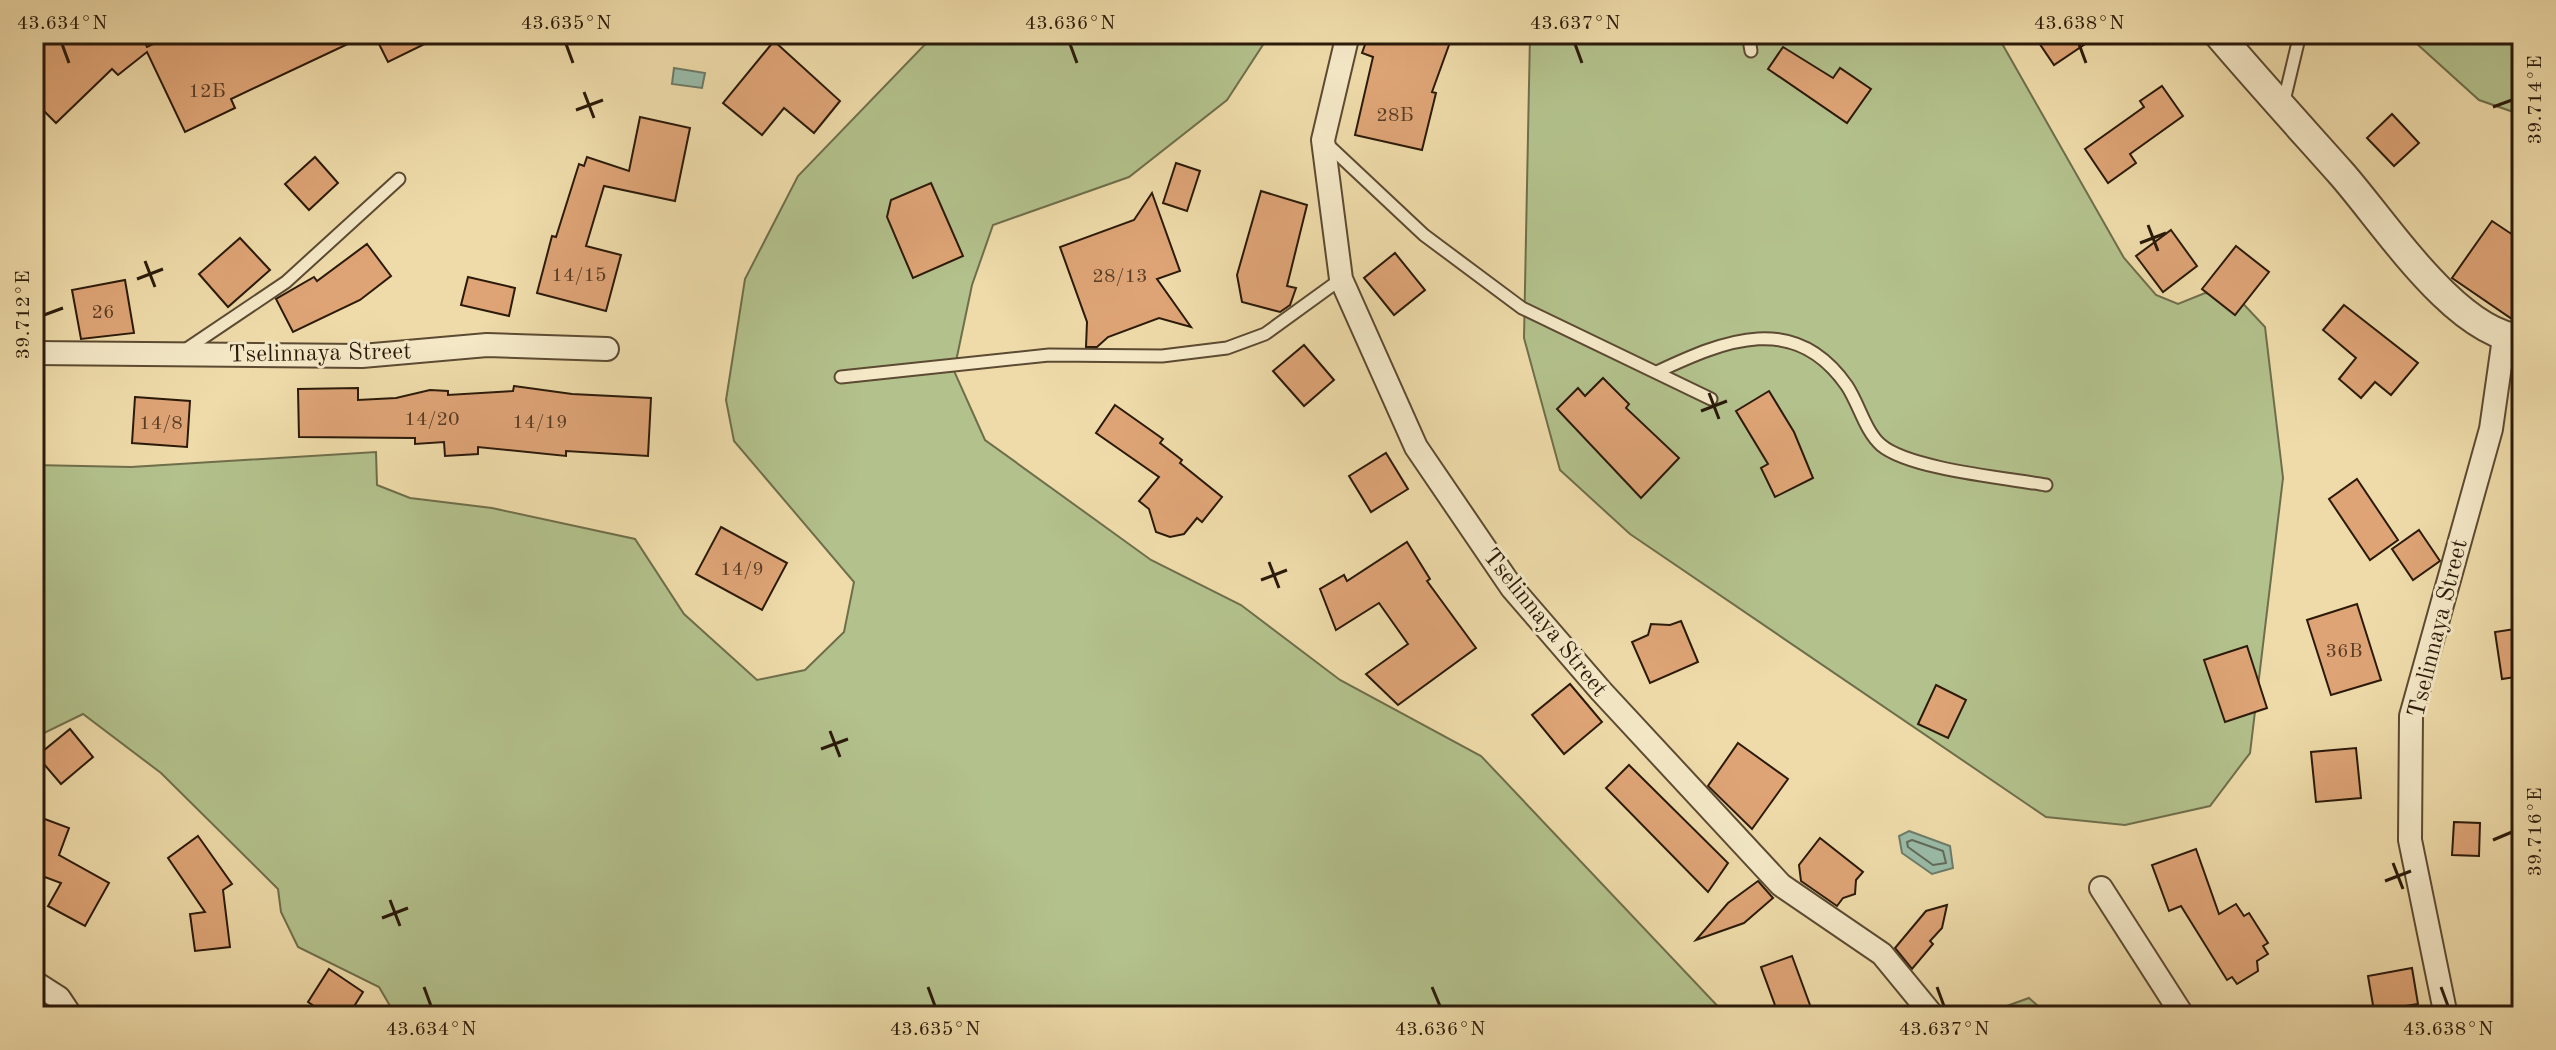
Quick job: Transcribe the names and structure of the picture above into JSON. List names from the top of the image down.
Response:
{
  "streets": {
    "street": ["Tselinnaya Street"]
  },
  "house_numbers": [
    "12Б",
    "28Б",
    "14/15",
    "28/13",
    "26",
    "14/20",
    "14/19",
    "14/8",
    "14/9",
    "36В"
  ],
  "coordinates": [
    "43.634°N",
    "43.635°N",
    "43.636°N",
    "43.637°N",
    "43.638°N",
    "39.714°E",
    "39.712°E",
    "39.716°E"
  ]
}
